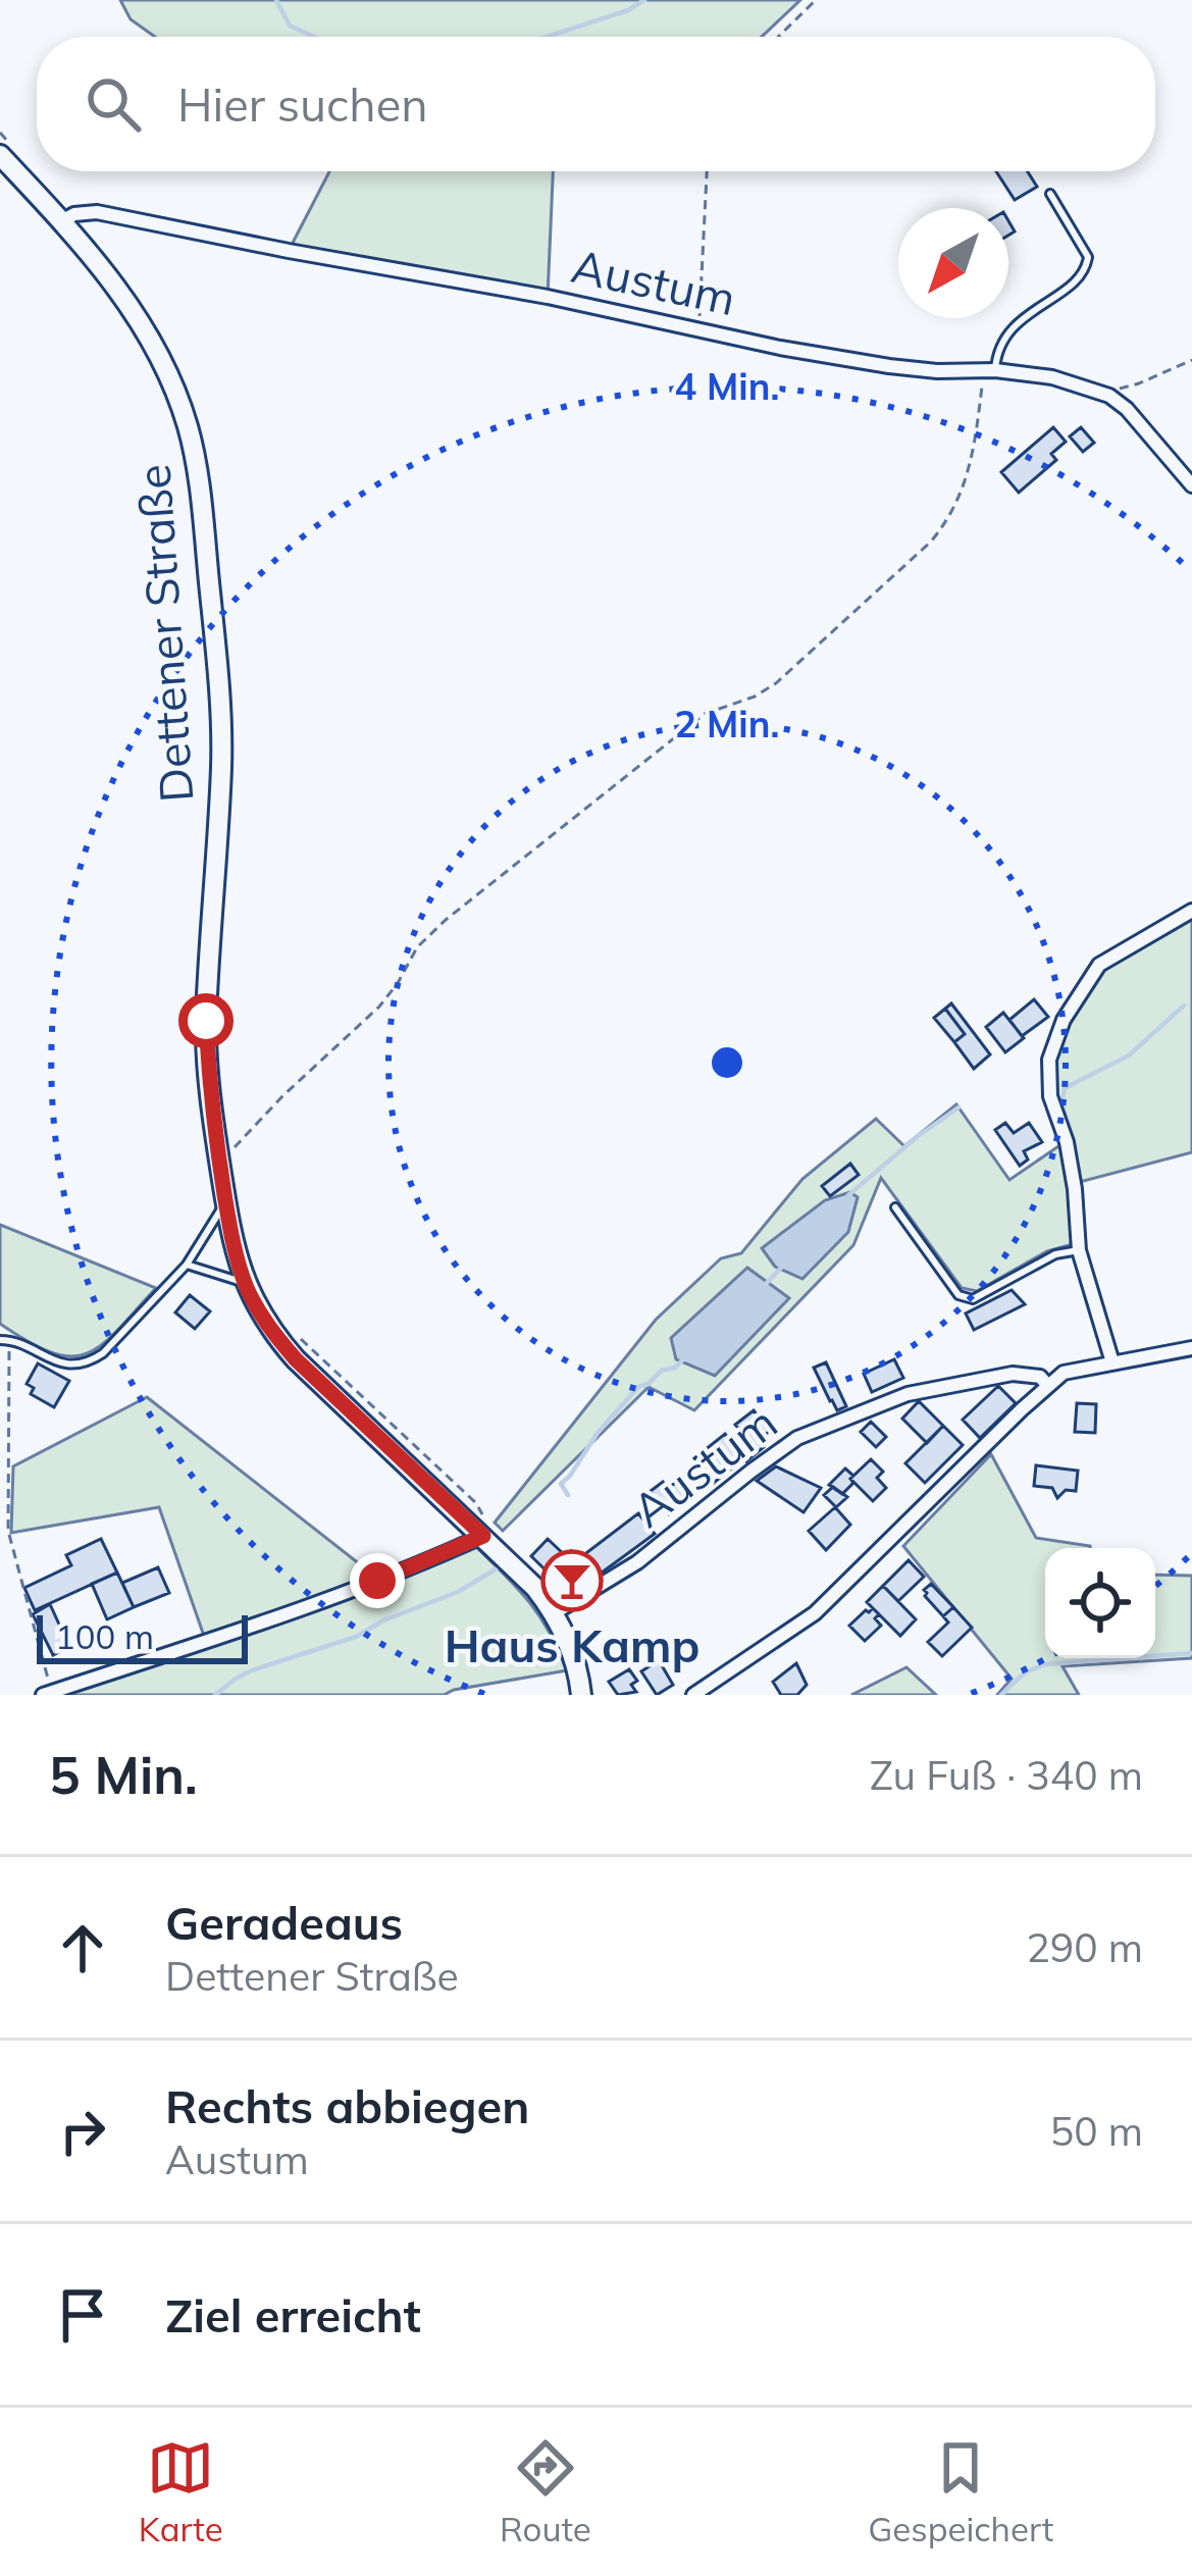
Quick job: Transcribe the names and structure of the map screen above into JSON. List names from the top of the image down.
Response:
{
  "streets": {
    "street": ["Austum", "Dettener Straße"]
  },
  "crossings": [
    ["Austum", "Dettener Straße"]
  ],
  "places": {
    "bar": ["Haus Kamp"]
  },
  "scale_bar": "100 m",
  "north": "bottom left",
  "page": {
    "search": "Hier suchen",
    "scale": "100 m",
    "heading": ["5 Min.", "Zu Fuß · 340 m"],
    "list": [
      ["Geradeaus", "Dettener Straße", "290 m"],
      ["Rechts abbiegen", "Austum", "50 m"],
      "Ziel erreicht"
    ],
    "nav": ["Karte", "Route", "Gespeichert"]
  },
  "rings": ["4 Min.", "2 Min."]
}
